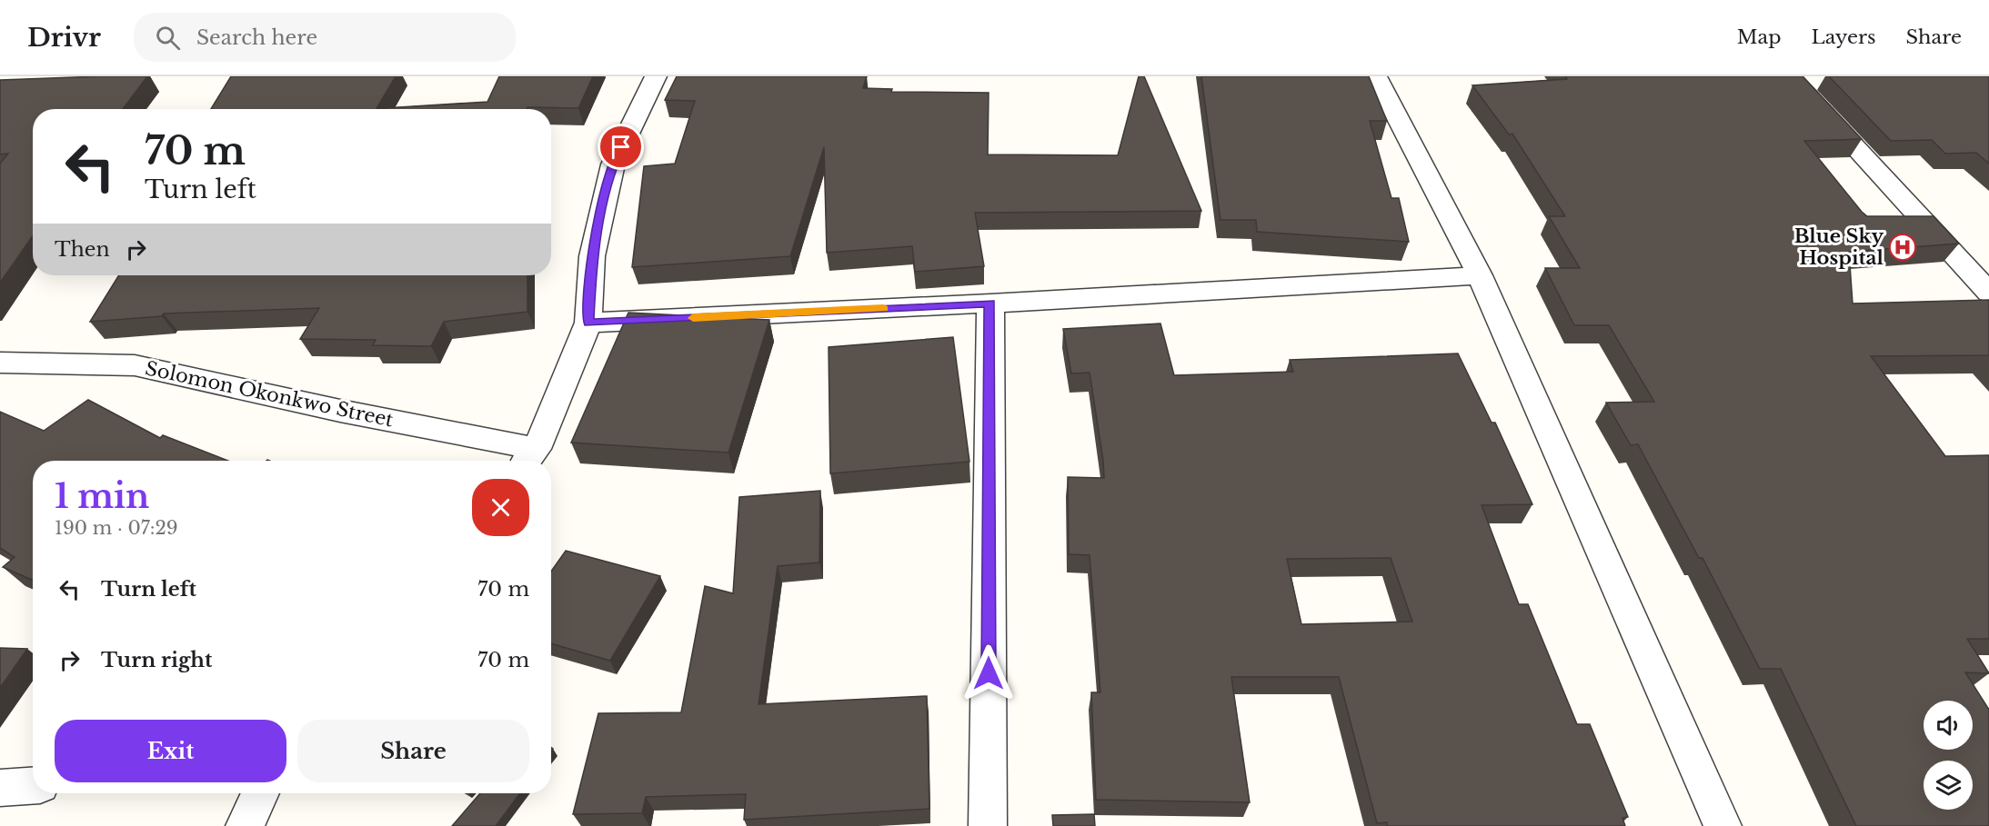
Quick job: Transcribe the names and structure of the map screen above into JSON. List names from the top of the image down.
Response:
{
  "streets": {
    "street": ["Solomon Okonkwo Street"]
  },
  "places": {
    "hospital": ["Blue Sky Hospital"]
  },
  "page": {
    "header": "Drivr",
    "search": "Search here",
    "nav": ["Map", "Layers", "Share"],
    "turn": ["70 m", "Turn left"],
    "then": "Then",
    "heading": ["1 min", "190 m · 07:29"],
    "list": [
      {
        "name": "Turn left",
        "value": "70 m"
      },
      {
        "name": "Turn right",
        "value": "70 m"
      }
    ],
    "buttons": ["Exit", "Share"]
  }
}
